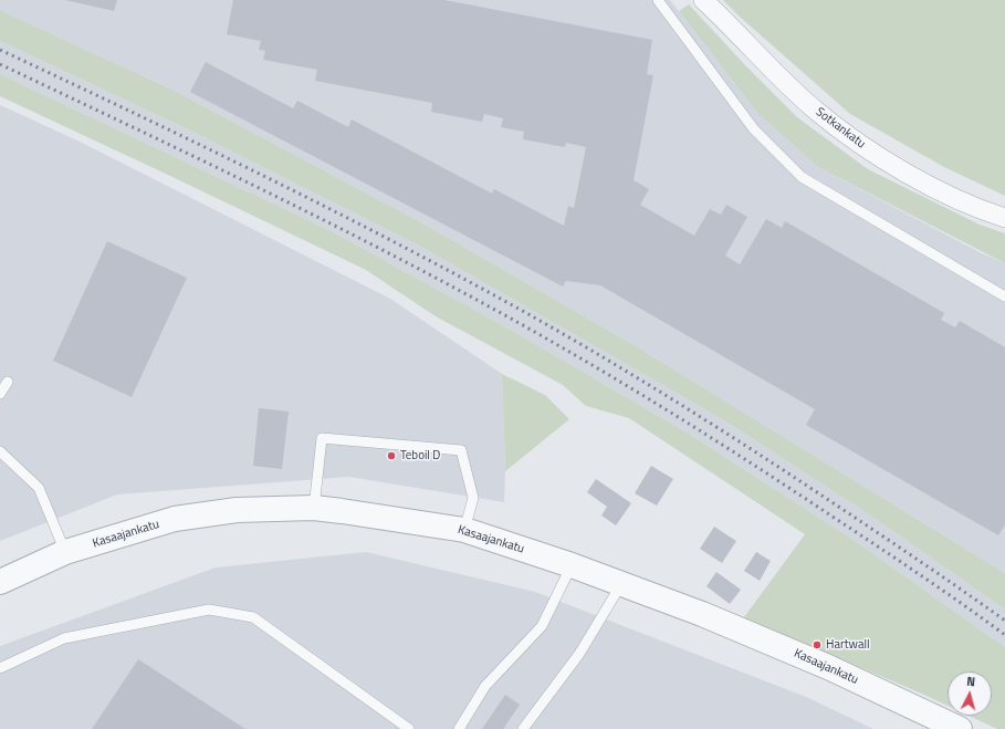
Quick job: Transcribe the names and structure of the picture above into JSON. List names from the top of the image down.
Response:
{
  "streets": {
    "street": ["Sotkankatu", "Kasaajankatu"]
  },
  "places": ["Teboil D", "Hartwall"],
  "north": "top"
}
